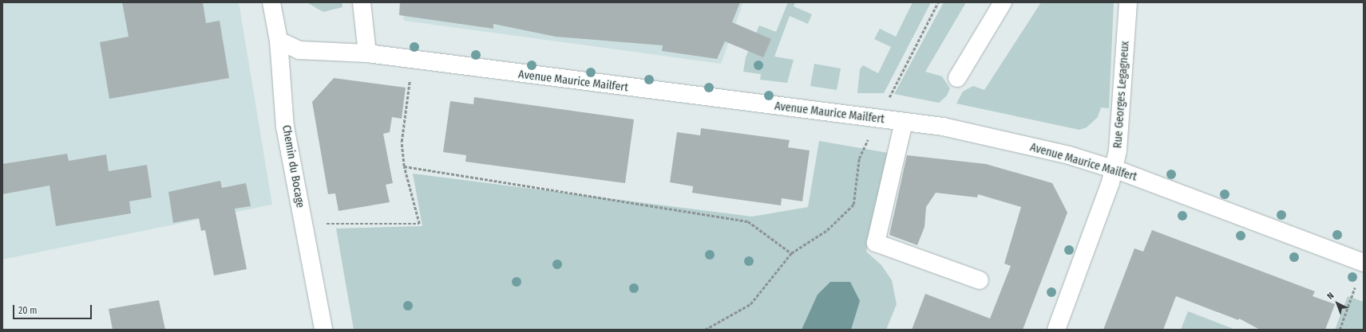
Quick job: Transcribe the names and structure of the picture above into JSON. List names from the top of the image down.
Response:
{
  "streets": {
    "street": ["Avenue Maurice Mailfert", "Rue Georges Legagneux", "Chemin du Bocage"]
  },
  "crossings": [
    ["Avenue Maurice Mailfert", "Rue Georges Legagneux"],
    ["Avenue Maurice Mailfert", "Chemin du Bocage"]
  ],
  "scale_bar": "20 m",
  "north": "top left"
}
